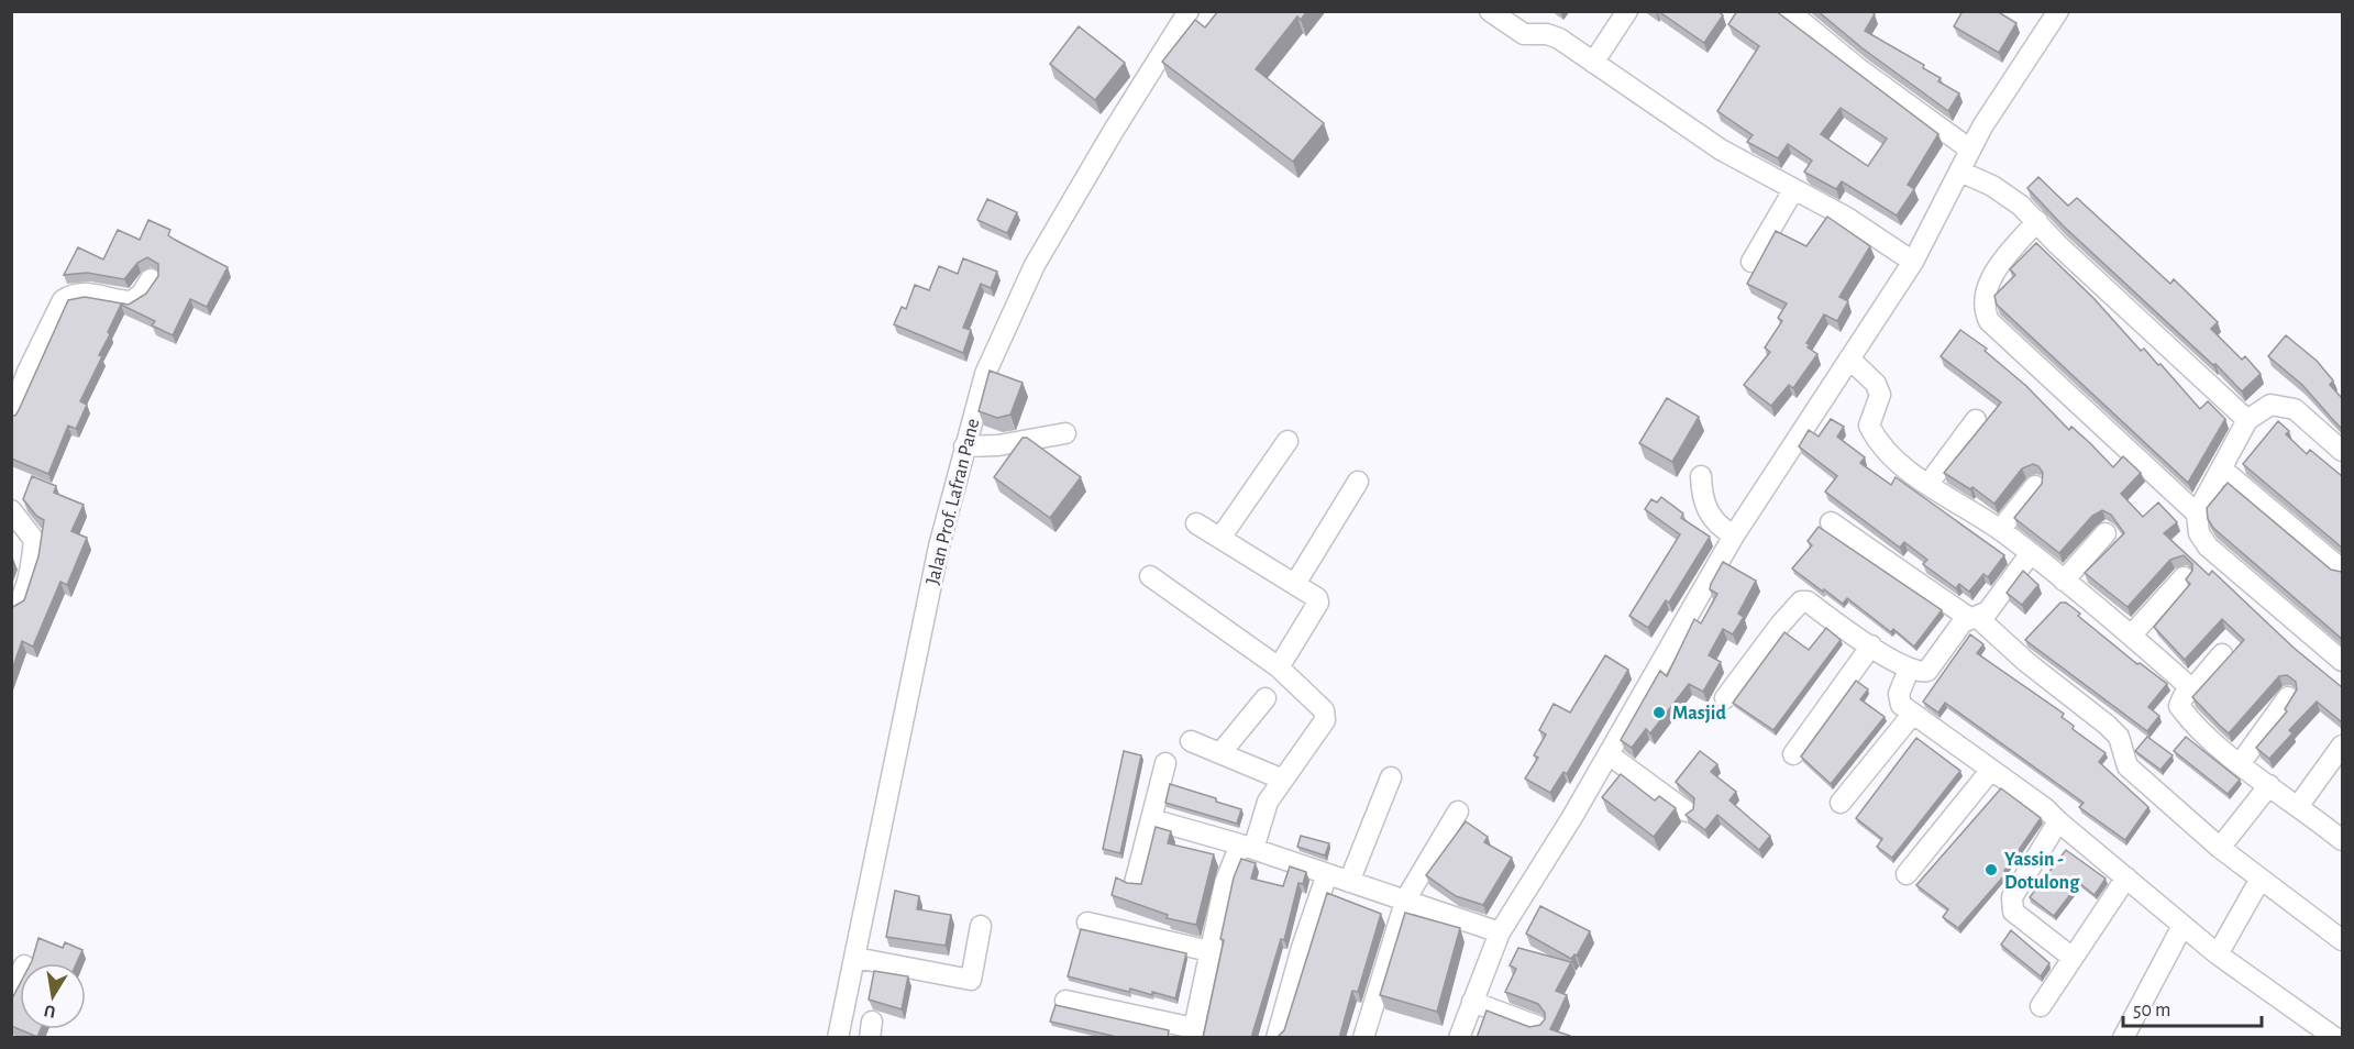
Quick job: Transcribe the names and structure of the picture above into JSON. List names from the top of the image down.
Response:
{
  "streets": {
    "street": ["Jalan Prof. Lafran Pane"]
  },
  "places": ["Masjid", "Yassin - Dotulong"],
  "scale_bar": "50 m",
  "north": "bottom"
}
